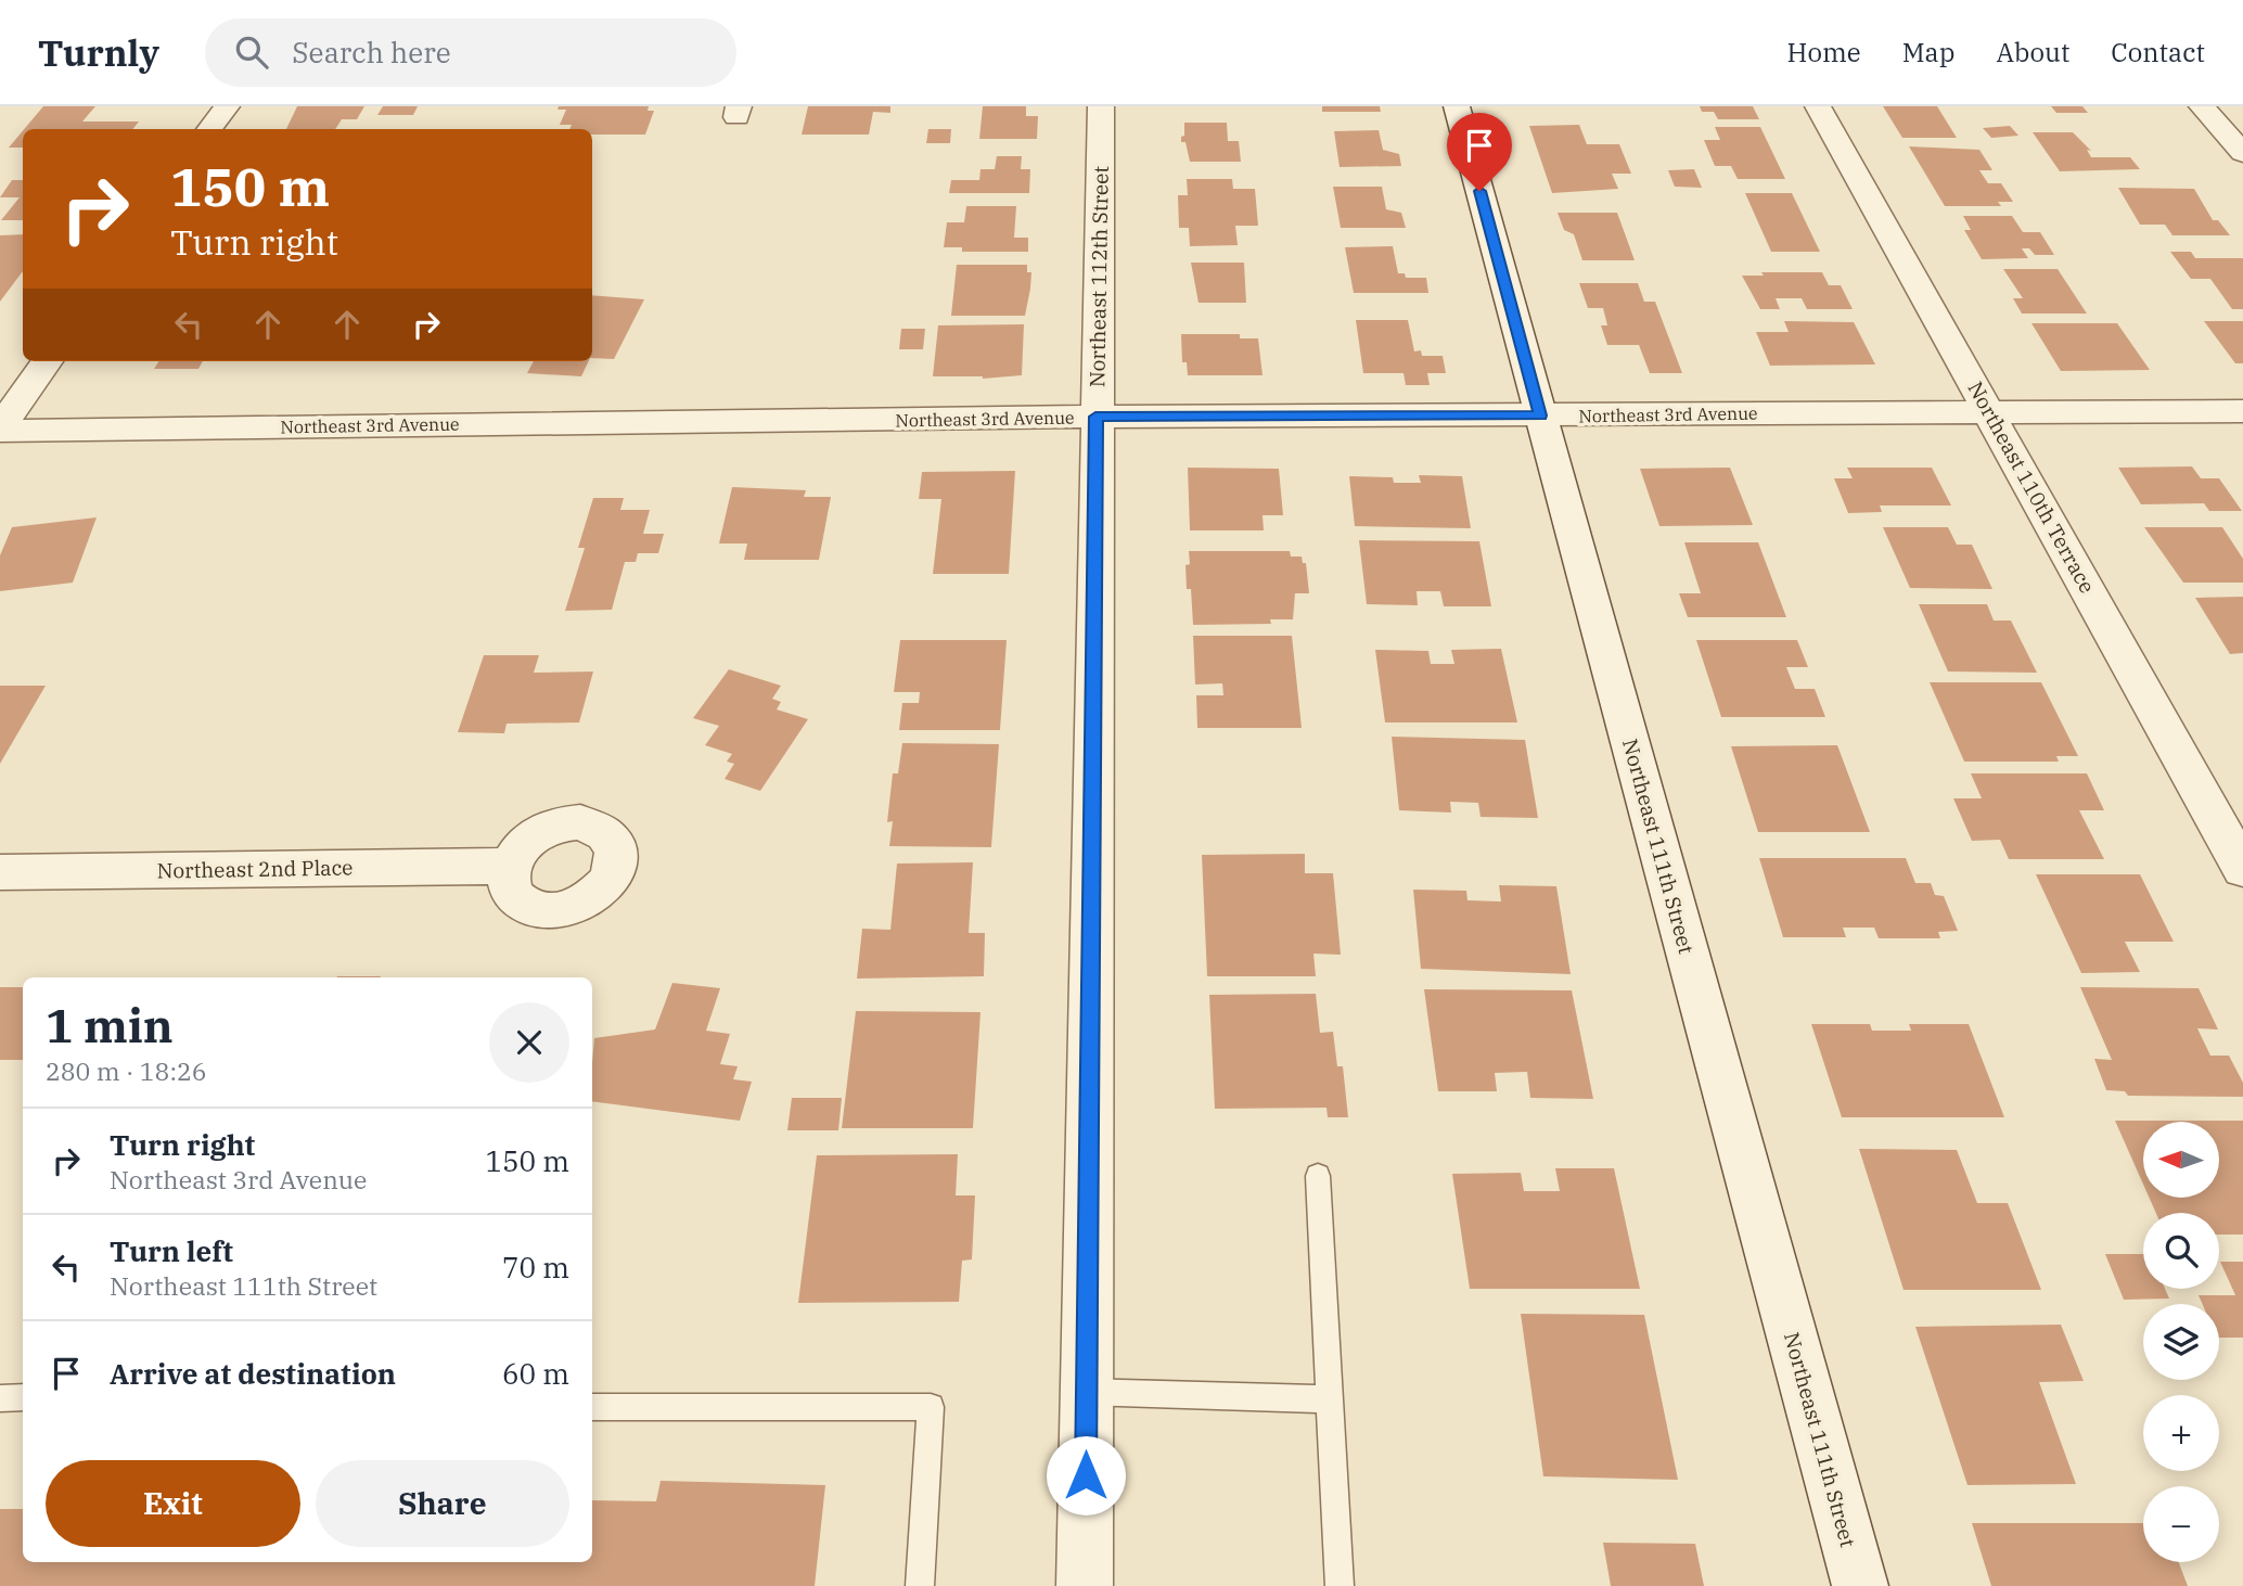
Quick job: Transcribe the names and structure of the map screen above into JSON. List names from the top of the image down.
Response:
{
  "streets": {
    "street": [
      "Northeast 112th Street",
      "Northeast 3rd Avenue",
      "Northeast 110th Terrace",
      "Northeast 111th Street",
      "Northeast 2nd Place"
    ]
  },
  "crossings": [
    ["Northeast 112th Street", "Northeast 3rd Avenue"],
    ["Northeast 3rd Avenue", "Northeast 110th Terrace"],
    ["Northeast 3rd Avenue", "Northeast 111th Street"]
  ],
  "north": "left",
  "page": {
    "header": "Turnly",
    "search": "Search here",
    "nav": [
      "Home",
      "Map",
      "About",
      "Contact"
    ],
    "turn": ["150 m", "Turn right"],
    "heading": ["1 min", "280 m · 18:26"],
    "list": [
      {
        "name": "Turn right",
        "note": "Northeast 3rd Avenue",
        "value": "150 m"
      },
      {
        "name": "Turn left",
        "note": "Northeast 111th Street",
        "value": "70 m"
      },
      {
        "name": "Arrive at destination",
        "value": "60 m"
      }
    ],
    "map_buttons": ["+", "−"],
    "buttons": ["Exit", "Share"]
  }
}
